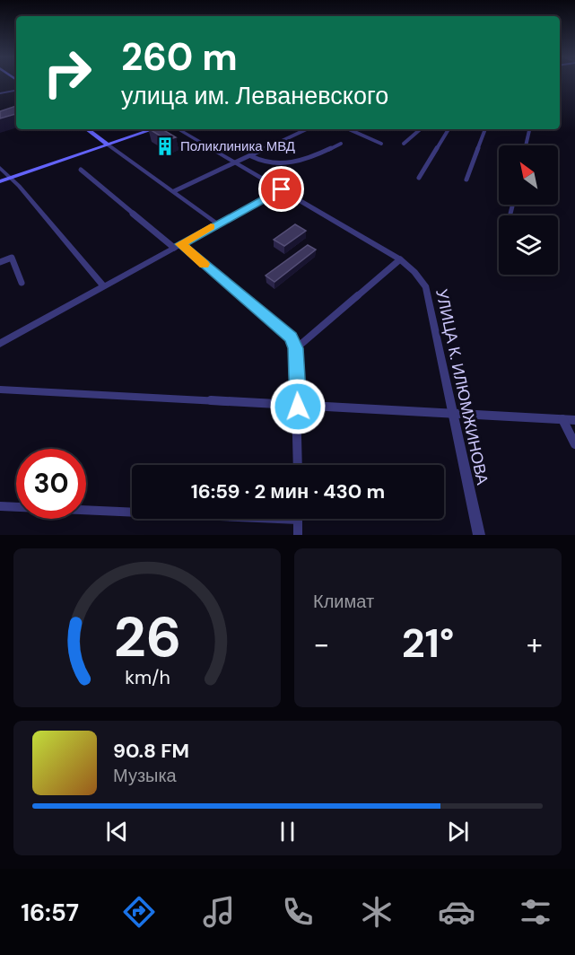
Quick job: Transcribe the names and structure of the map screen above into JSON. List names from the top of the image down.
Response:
{
  "streets": {
    "street": ["УЛИЦА К. ИЛЮМЖИНОВА"]
  },
  "places": {
    "building": ["Поликлиника МВД"]
  },
  "north": "top left",
  "page": {
    "turn": ["260 m", "улица им. Леваневского"],
    "limit": "30",
    "trip": "16:59 · 2 мин · 430 m",
    "tile": "Климат",
    "heat": ["−", "21°", "+"],
    "song": ["90.8 FM", "Музыка"],
    "tabs": "16:57",
    "gauge": ["26", "km/h"]
  }
}
